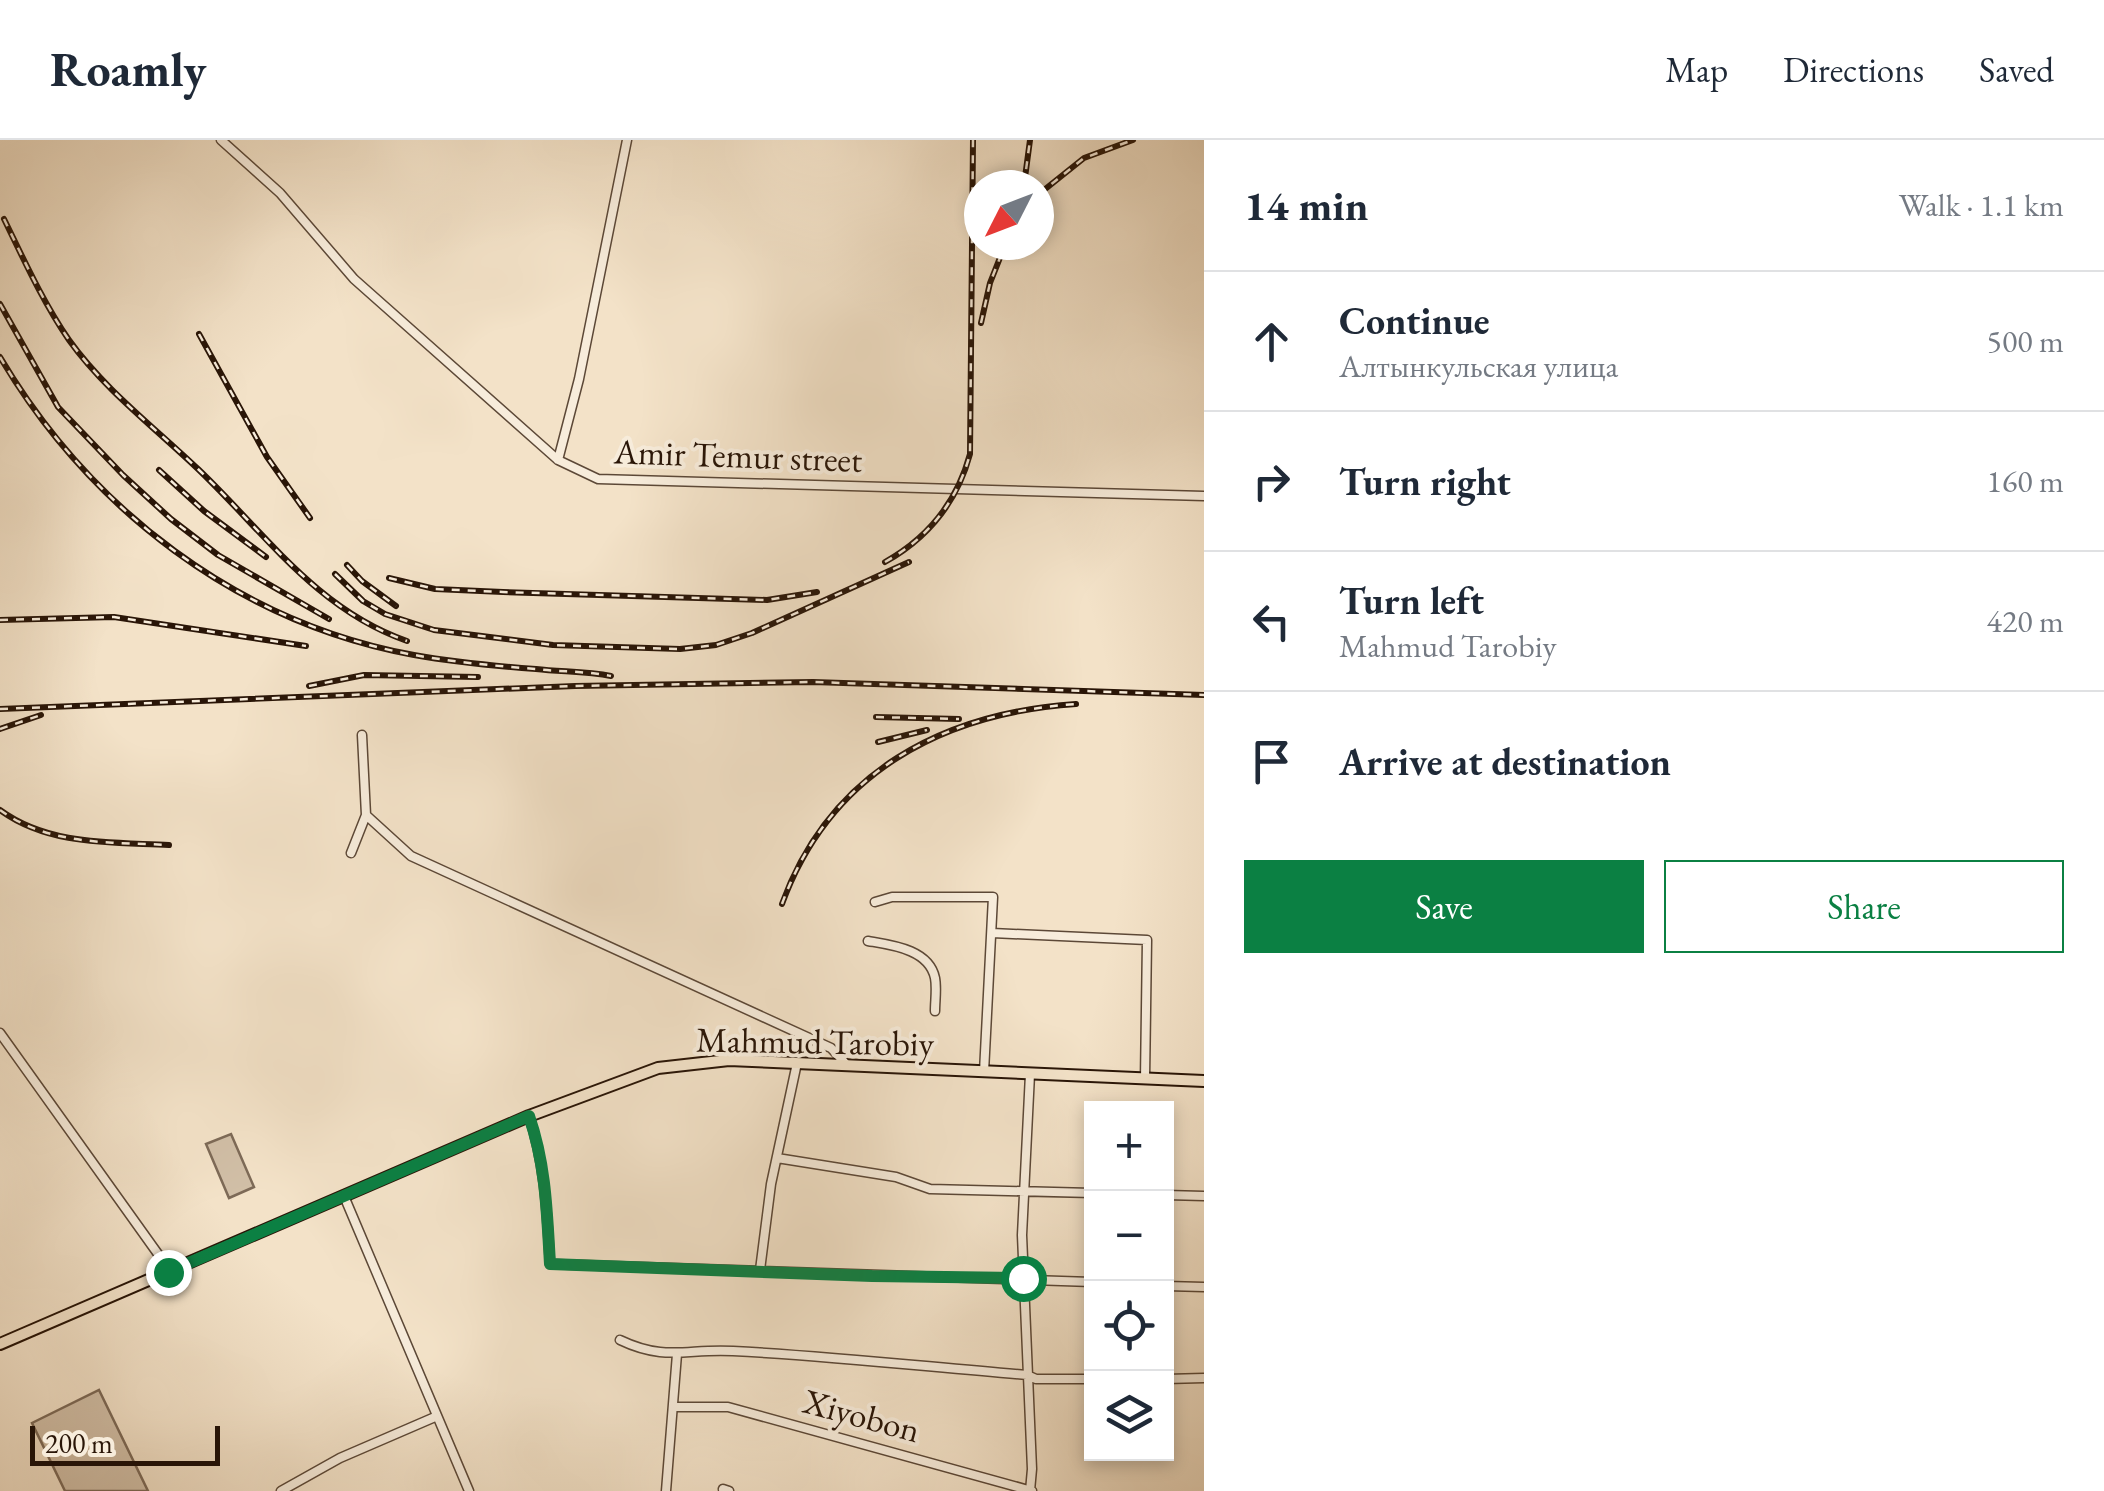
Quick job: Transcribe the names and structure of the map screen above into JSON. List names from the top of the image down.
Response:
{
  "streets": {
    "main road": ["Mahmud Tarobiy"],
    "street": ["Amir Temur street", "Xiyobon"]
  },
  "scale_bar": "200 m",
  "north": "bottom left",
  "page": {
    "header": "Roamly",
    "nav": ["Map", "Directions", "Saved"],
    "heading": ["14 min", "Walk · 1.1 km"],
    "list": [
      ["Continue", "Алтынкульская улица", "500 m"],
      ["Turn right", "160 m"],
      ["Turn left", "Mahmud Tarobiy", "420 m"],
      "Arrive at destination"
    ],
    "buttons": ["Save", "Share"],
    "map_buttons": ["+", "−"],
    "scale": "200 m"
  }
}
